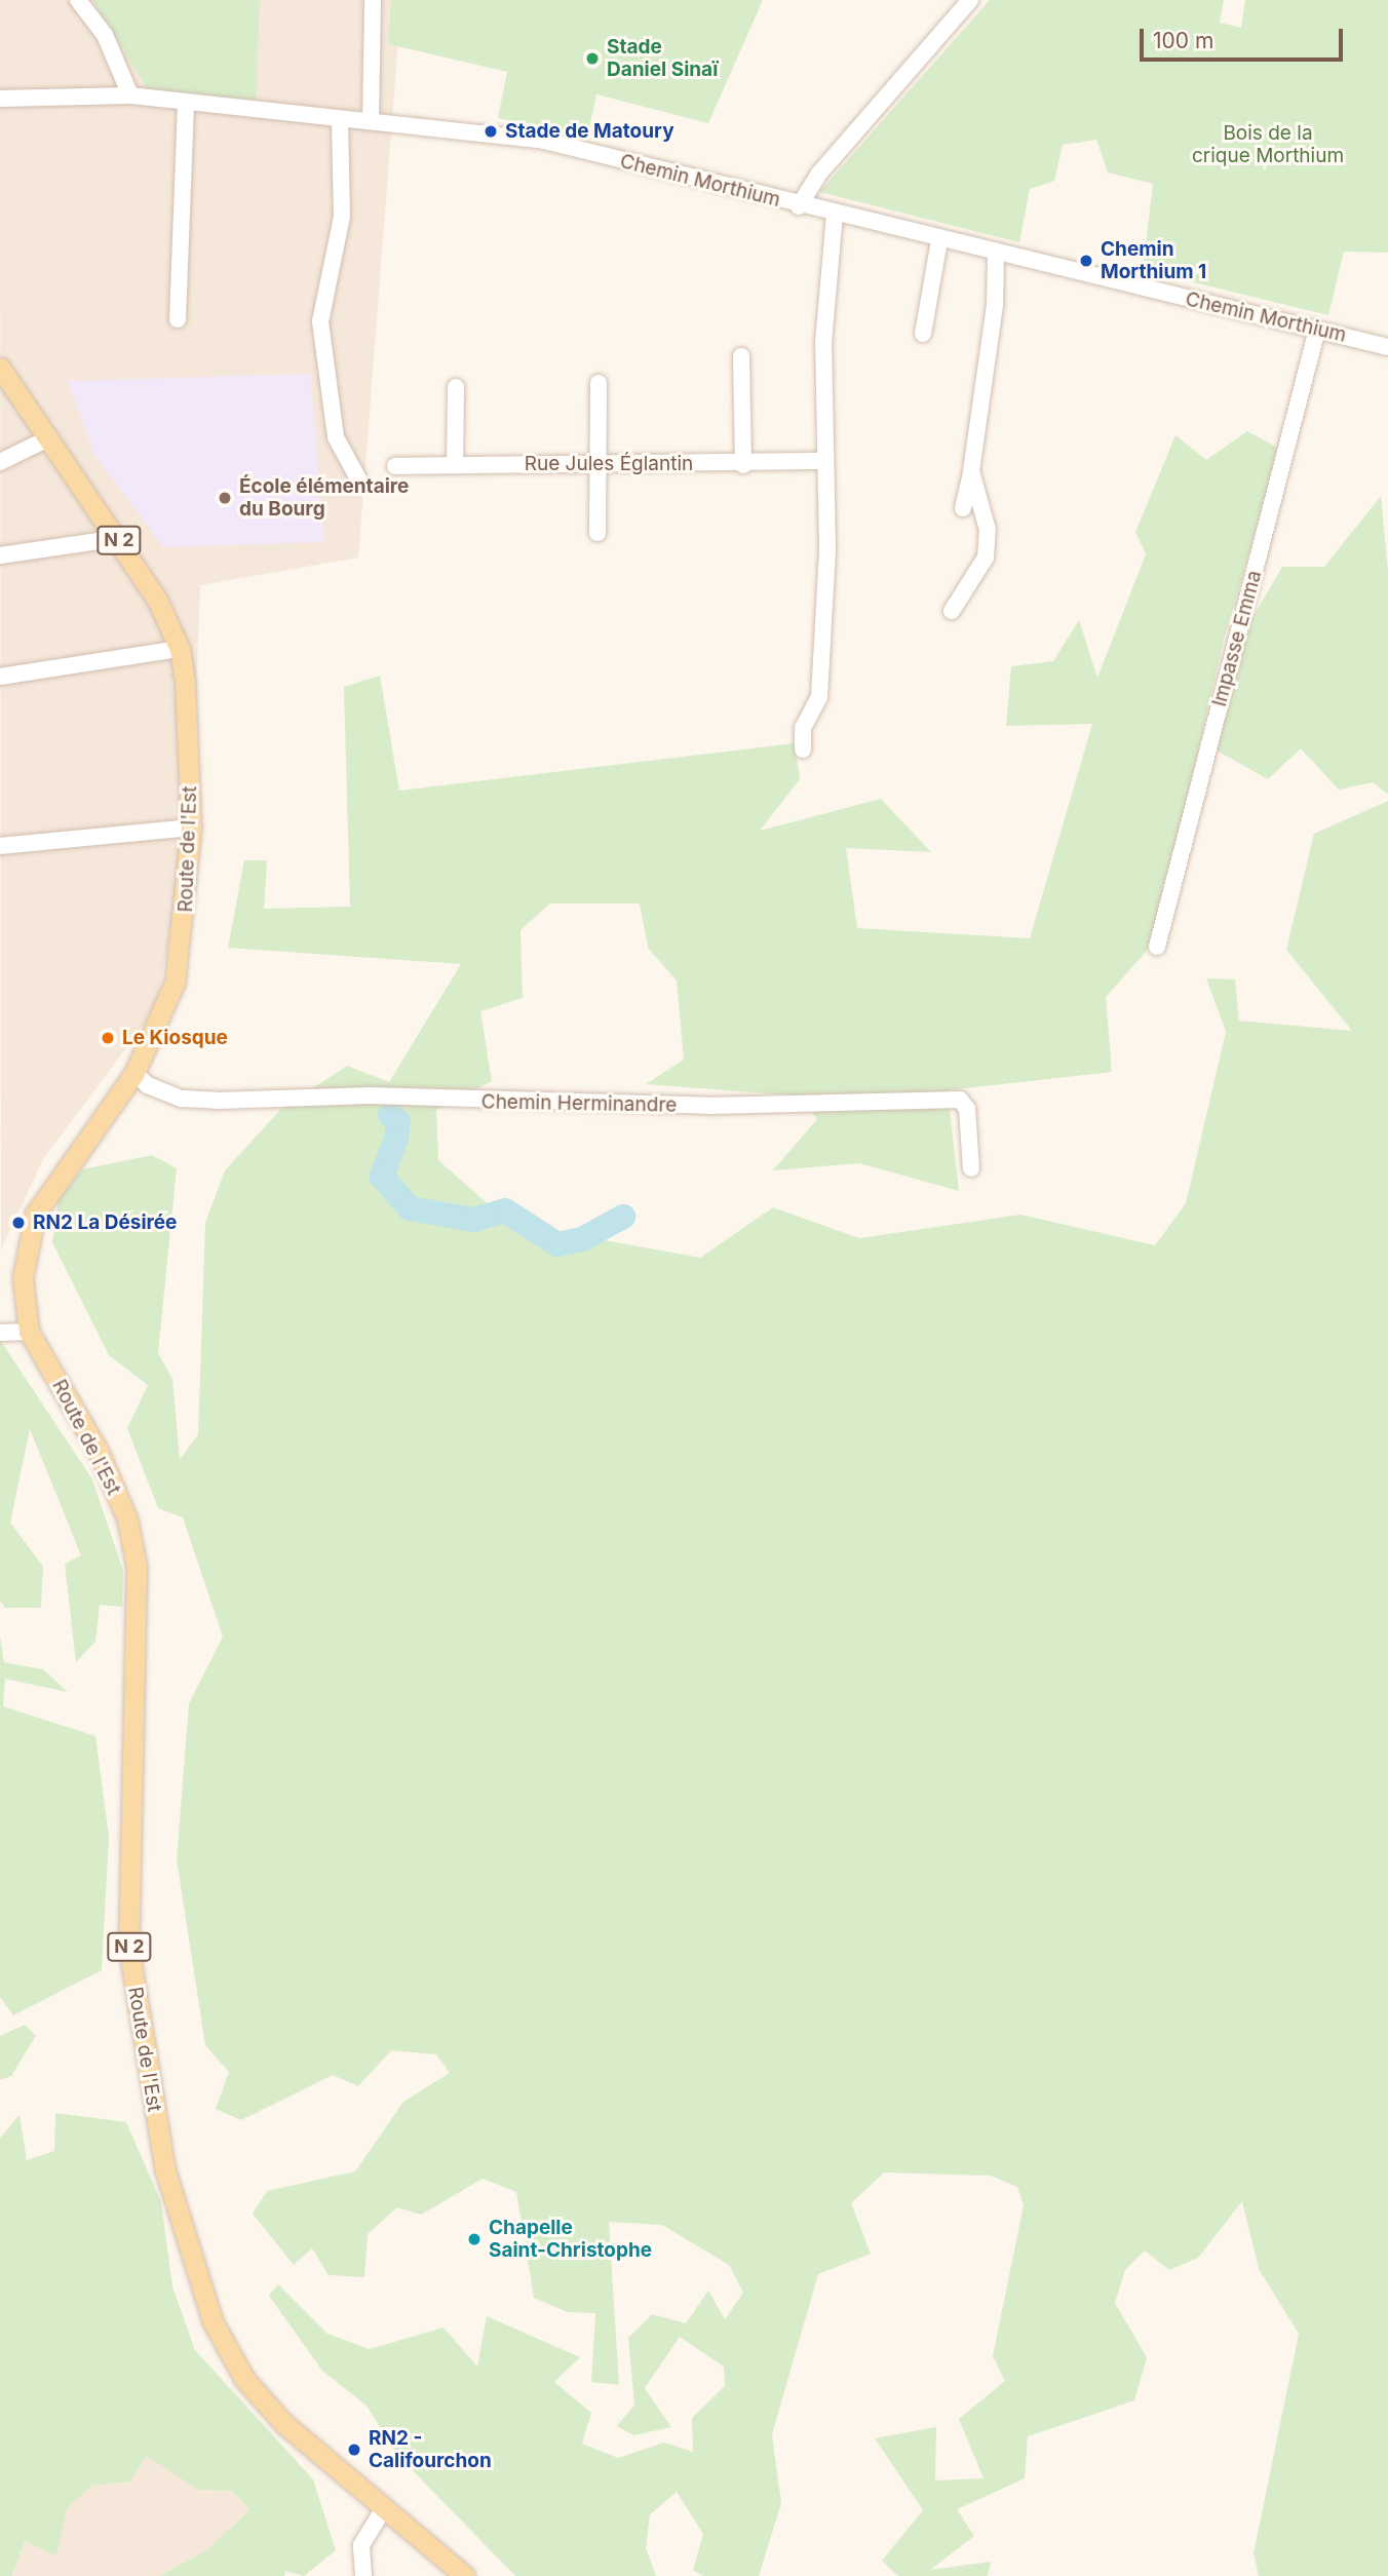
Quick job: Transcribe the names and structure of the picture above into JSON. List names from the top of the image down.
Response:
{
  "streets": {
    "main road": ["N 2", "Route de l'Est"],
    "street": [
      "Chemin Morthium",
      "Rue Jules Églantin",
      "Impasse Emma",
      "Chemin Herminandre"
    ]
  },
  "crossings": [
    ["Chemin Morthium", "Impasse Emma"],
    ["Route de l'Est", "Chemin Herminandre"]
  ],
  "parks": ["Bois de la crique Morthium"],
  "places": [
    "Stade Daniel Sinaï",
    "Stade de Matoury",
    "Chemin Morthium 1",
    "École élémentaire du Bourg",
    "Le Kiosque",
    "RN2 La Désirée",
    "Chapelle Saint-Christophe",
    "RN2 - Califourchon"
  ],
  "scale_bar": "100 m"
}
